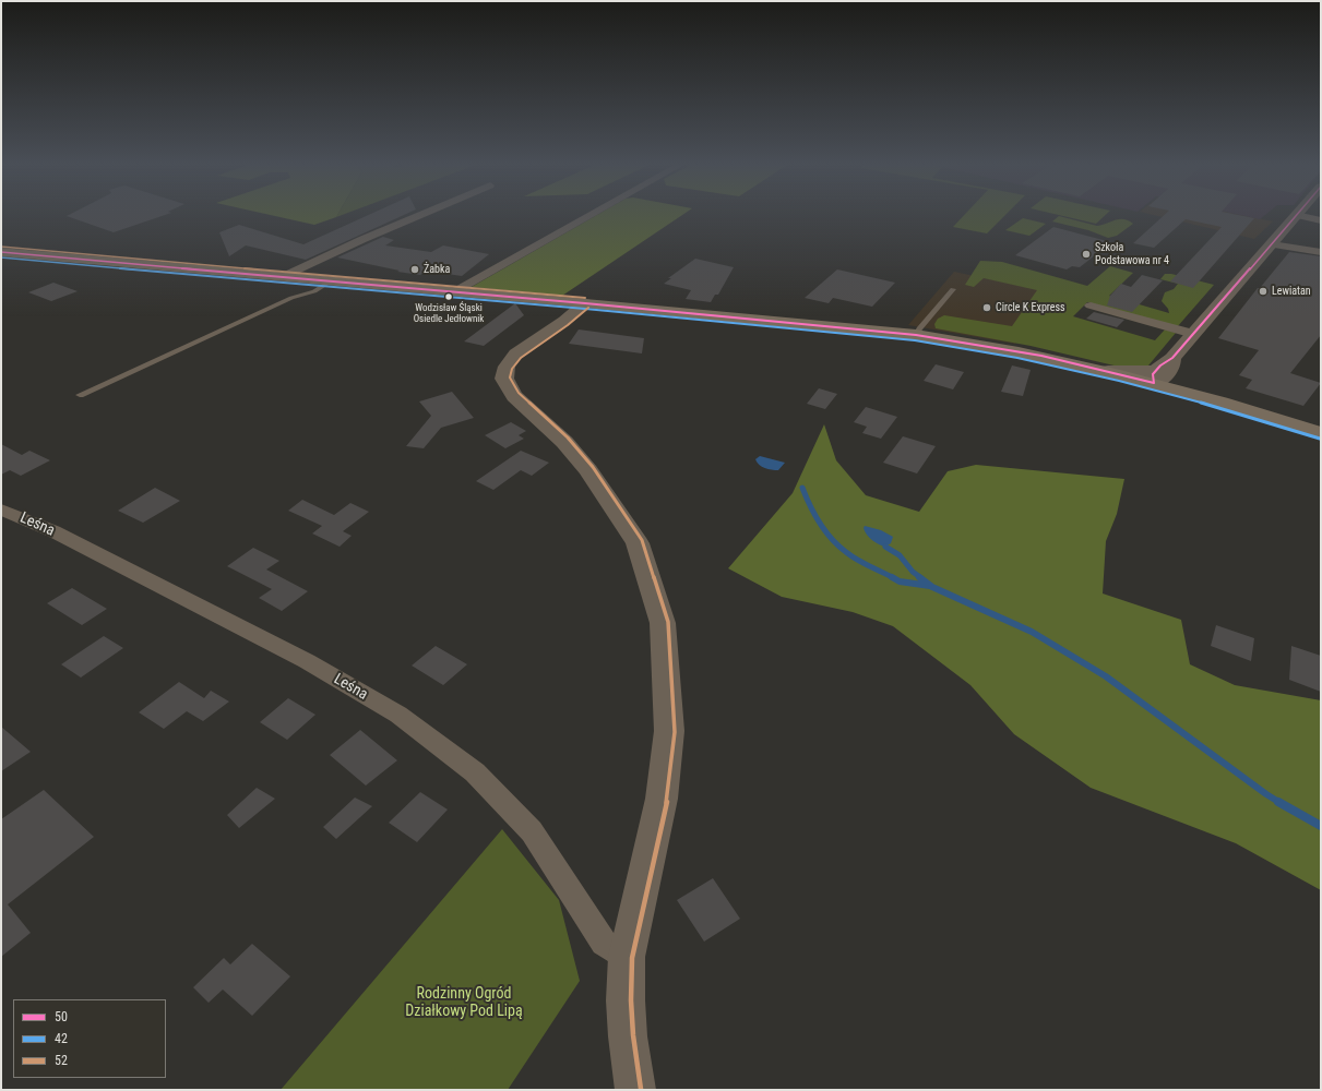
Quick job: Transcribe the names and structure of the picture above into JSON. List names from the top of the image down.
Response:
{
  "streets": {
    "street": ["Leśna"]
  },
  "parks": ["Rodzinny Ogród Działkowy Pod Lipą"],
  "places": [
    "Szkoła Podstawowa nr 4",
    "Żabka",
    "Lewiatan",
    "Wodzisław Śląski Osiedle Jedłownik",
    "Circle K Express"
  ],
  "lines": ["transit line 50", "transit line 52", "transit line 42"],
  "legend": ["50", "42", "52"]
}
